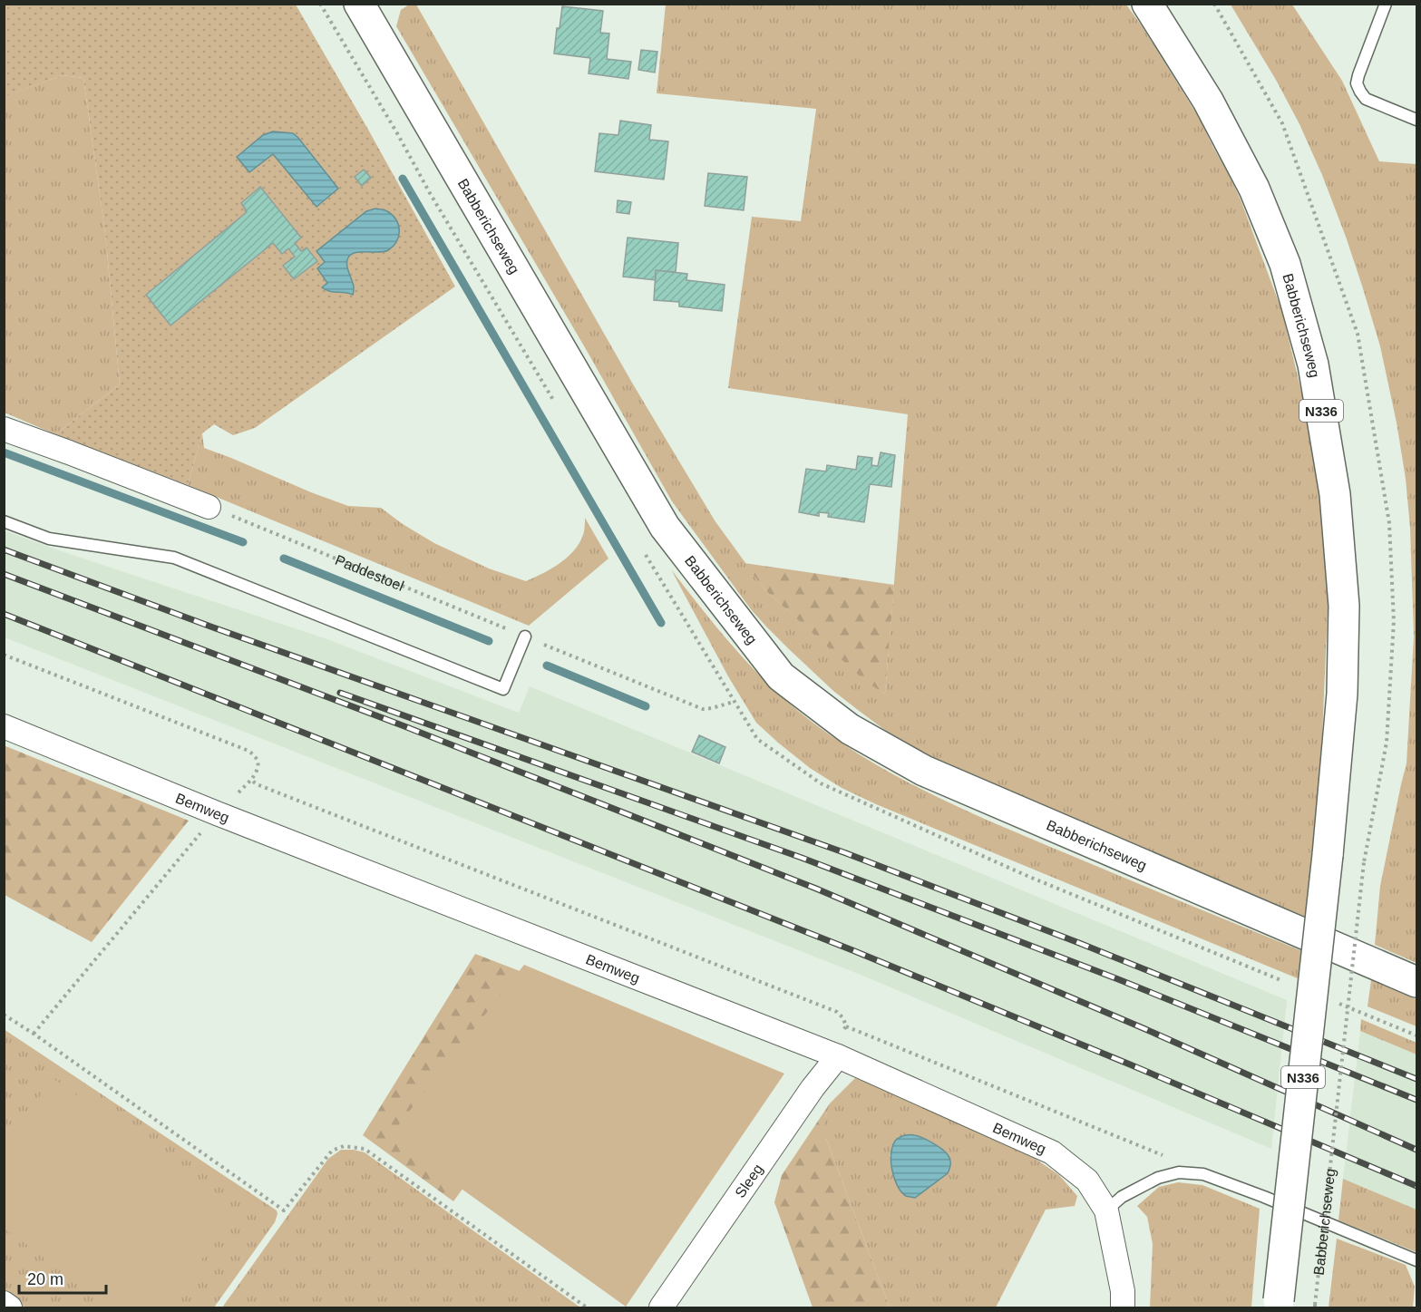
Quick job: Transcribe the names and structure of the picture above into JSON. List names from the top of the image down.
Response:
{
  "streets": {
    "street": [
      "Babberichseweg",
      "N336",
      "Bemweg",
      "Sleeg"
    ],
    "path": ["Paddestoel"]
  },
  "crossings": [
    ["Bemweg", "Sleeg"]
  ],
  "scale_bar": "20 m"
}
